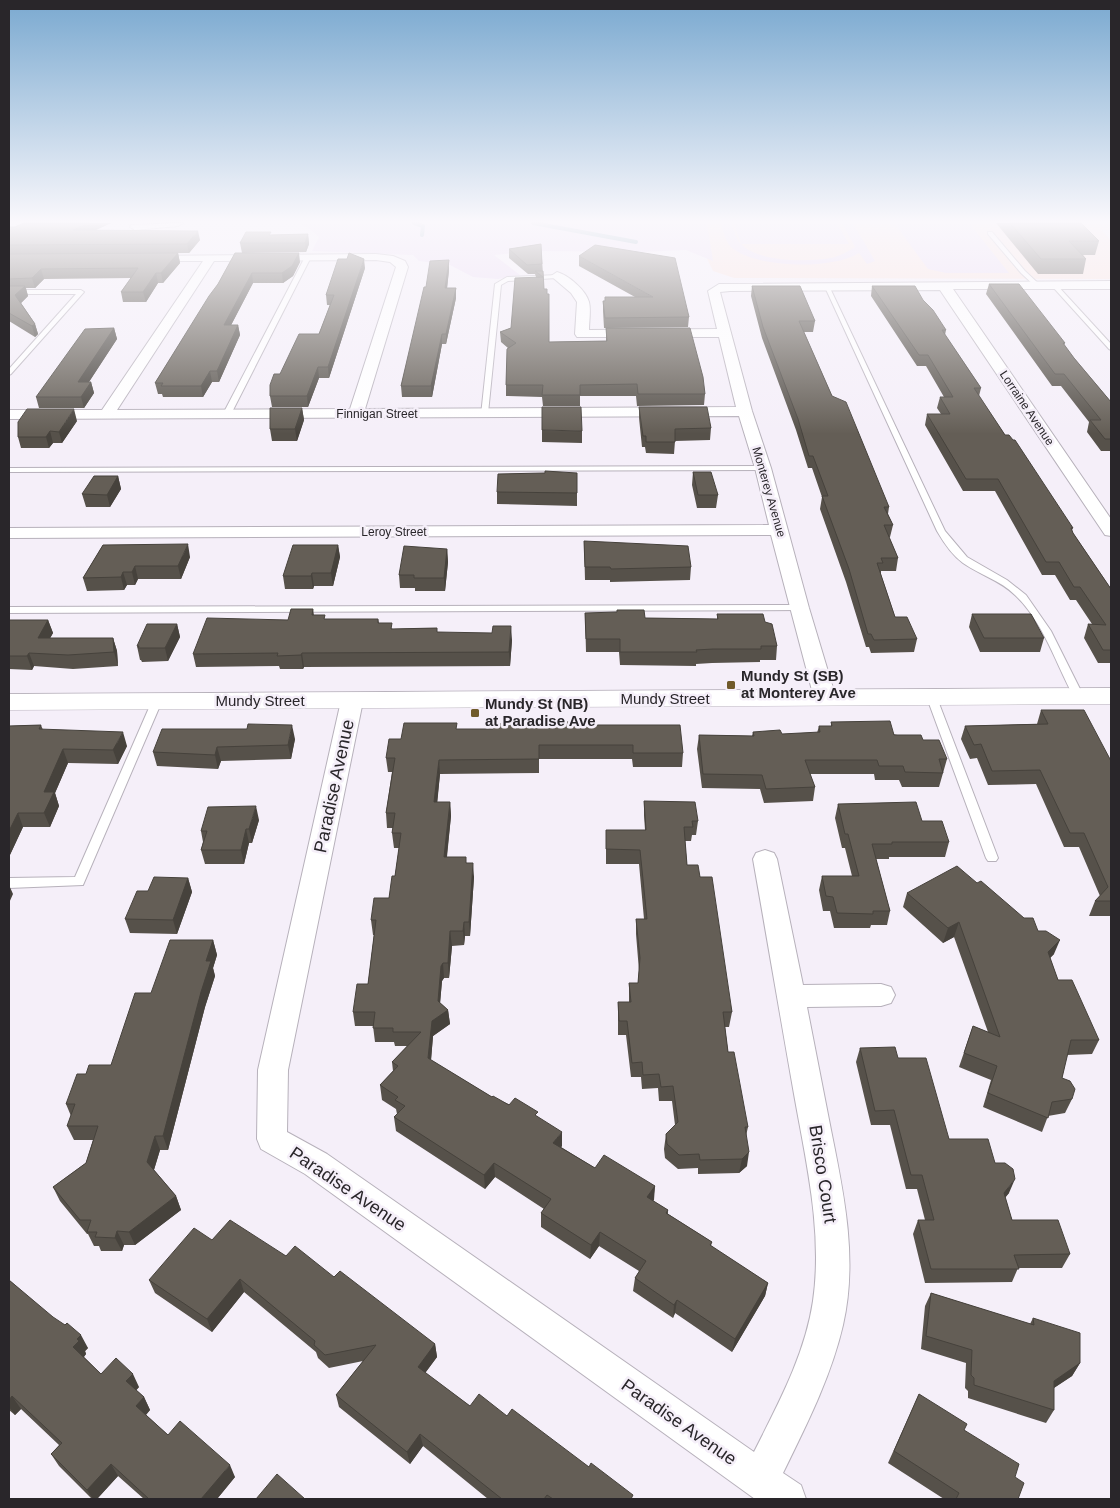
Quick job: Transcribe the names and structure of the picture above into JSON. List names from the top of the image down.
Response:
{
  "streets": {
    "street": [
      "Lorraine Avenue",
      "Finnigan Street",
      "Monterey Avenue",
      "Leroy Street",
      "Mundy Street",
      "Paradise Avenue",
      "Brisco Court"
    ]
  },
  "crossings": [
    ["Finnigan Street", "Monterey Avenue"],
    ["Monterey Avenue", "Leroy Street"],
    ["Monterey Avenue", "Mundy Street"],
    ["Mundy Street", "Paradise Avenue"],
    ["Paradise Avenue", "Brisco Court"]
  ],
  "places": {
    "transit": ["Mundy St (SB) at Monterey Ave", "Mundy St (NB) at Paradise Ave"]
  }
}
